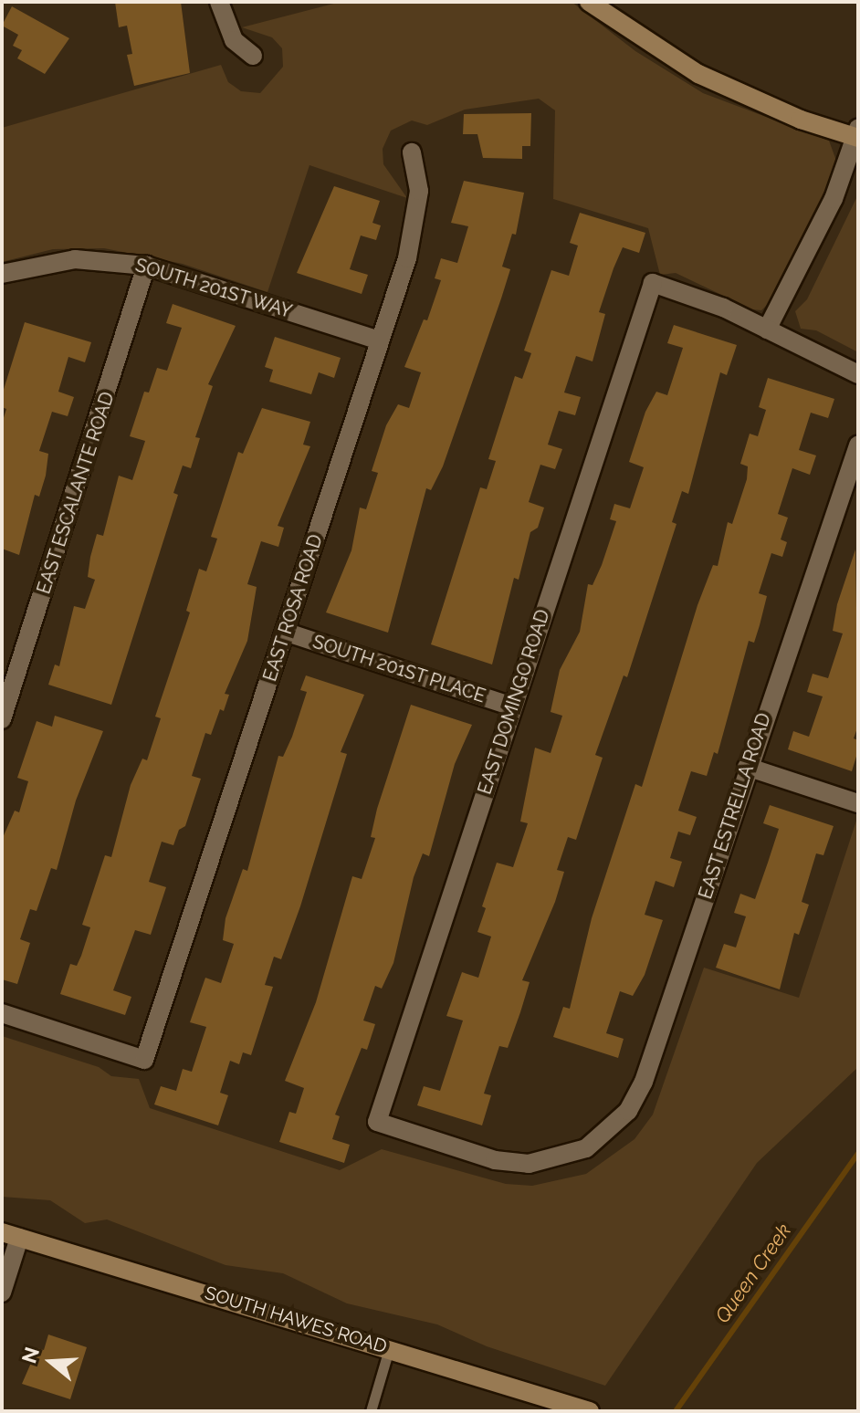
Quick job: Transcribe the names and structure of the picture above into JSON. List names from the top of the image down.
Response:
{
  "streets": {
    "main road": ["SOUTH HAWES ROAD"],
    "street": [
      "SOUTH 201ST WAY",
      "EAST ESCALANTE ROAD",
      "EAST ROSA ROAD",
      "SOUTH 201ST PLACE",
      "EAST DOMINGO ROAD",
      "EAST ESTRELLA ROAD"
    ]
  },
  "crossings": [
    ["SOUTH 201ST WAY", "EAST ESCALANTE ROAD"],
    ["SOUTH 201ST WAY", "EAST ROSA ROAD"],
    ["EAST ROSA ROAD", "SOUTH 201ST PLACE"],
    ["SOUTH 201ST PLACE", "EAST DOMINGO ROAD"],
    ["EAST DOMINGO ROAD", "EAST ESTRELLA ROAD"]
  ],
  "water": ["Queen Creek"],
  "north": "left"
}
